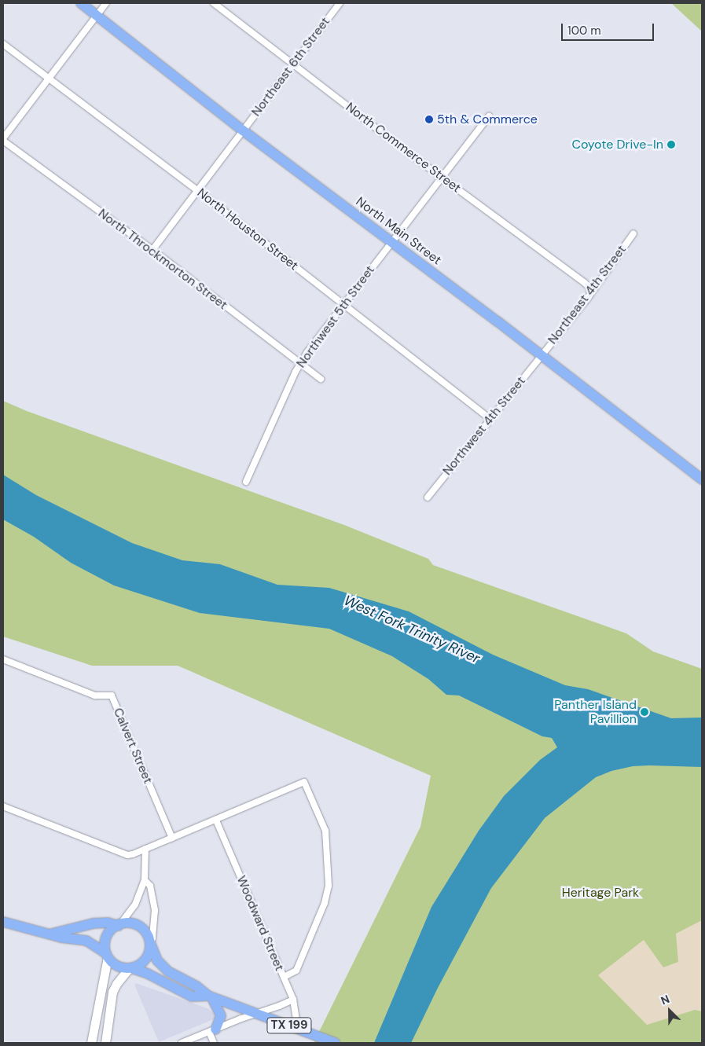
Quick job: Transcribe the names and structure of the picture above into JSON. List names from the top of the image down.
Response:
{
  "streets": {
    "main road": ["North Main Street", "TX 199"],
    "street": [
      "Northeast 6th Street",
      "North Commerce Street",
      "North Houston Street",
      "North Throckmorton Street",
      "Northeast 4th Street",
      "Northwest 5th Street",
      "Northwest 4th Street",
      "Calvert Street",
      "Woodward Street"
    ]
  },
  "crossings": [
    ["Northeast 6th Street", "North Commerce Street"],
    ["Northeast 6th Street", "North Houston Street"],
    ["Northeast 6th Street", "North Main Street"],
    ["Northeast 6th Street", "North Throckmorton Street"],
    ["North Commerce Street", "Northeast 4th Street"],
    ["North Commerce Street", "Northwest 5th Street"],
    ["North Houston Street", "Northwest 5th Street"],
    ["North Houston Street", "Northwest 4th Street"],
    ["North Main Street", "Northeast 4th Street"],
    ["North Main Street", "Northwest 5th Street"],
    ["North Main Street", "Northwest 4th Street"],
    ["North Throckmorton Street", "Northwest 5th Street"],
    ["Northeast 4th Street", "Northwest 4th Street"],
    ["Woodward Street", "TX 199"]
  ],
  "water": ["West Fork Trinity River"],
  "parks": ["Heritage Park"],
  "places": ["5th & Commerce", "Coyote Drive-In", "Panther Island Pavillion"],
  "scale_bar": "100 m",
  "north": "top left"
}
